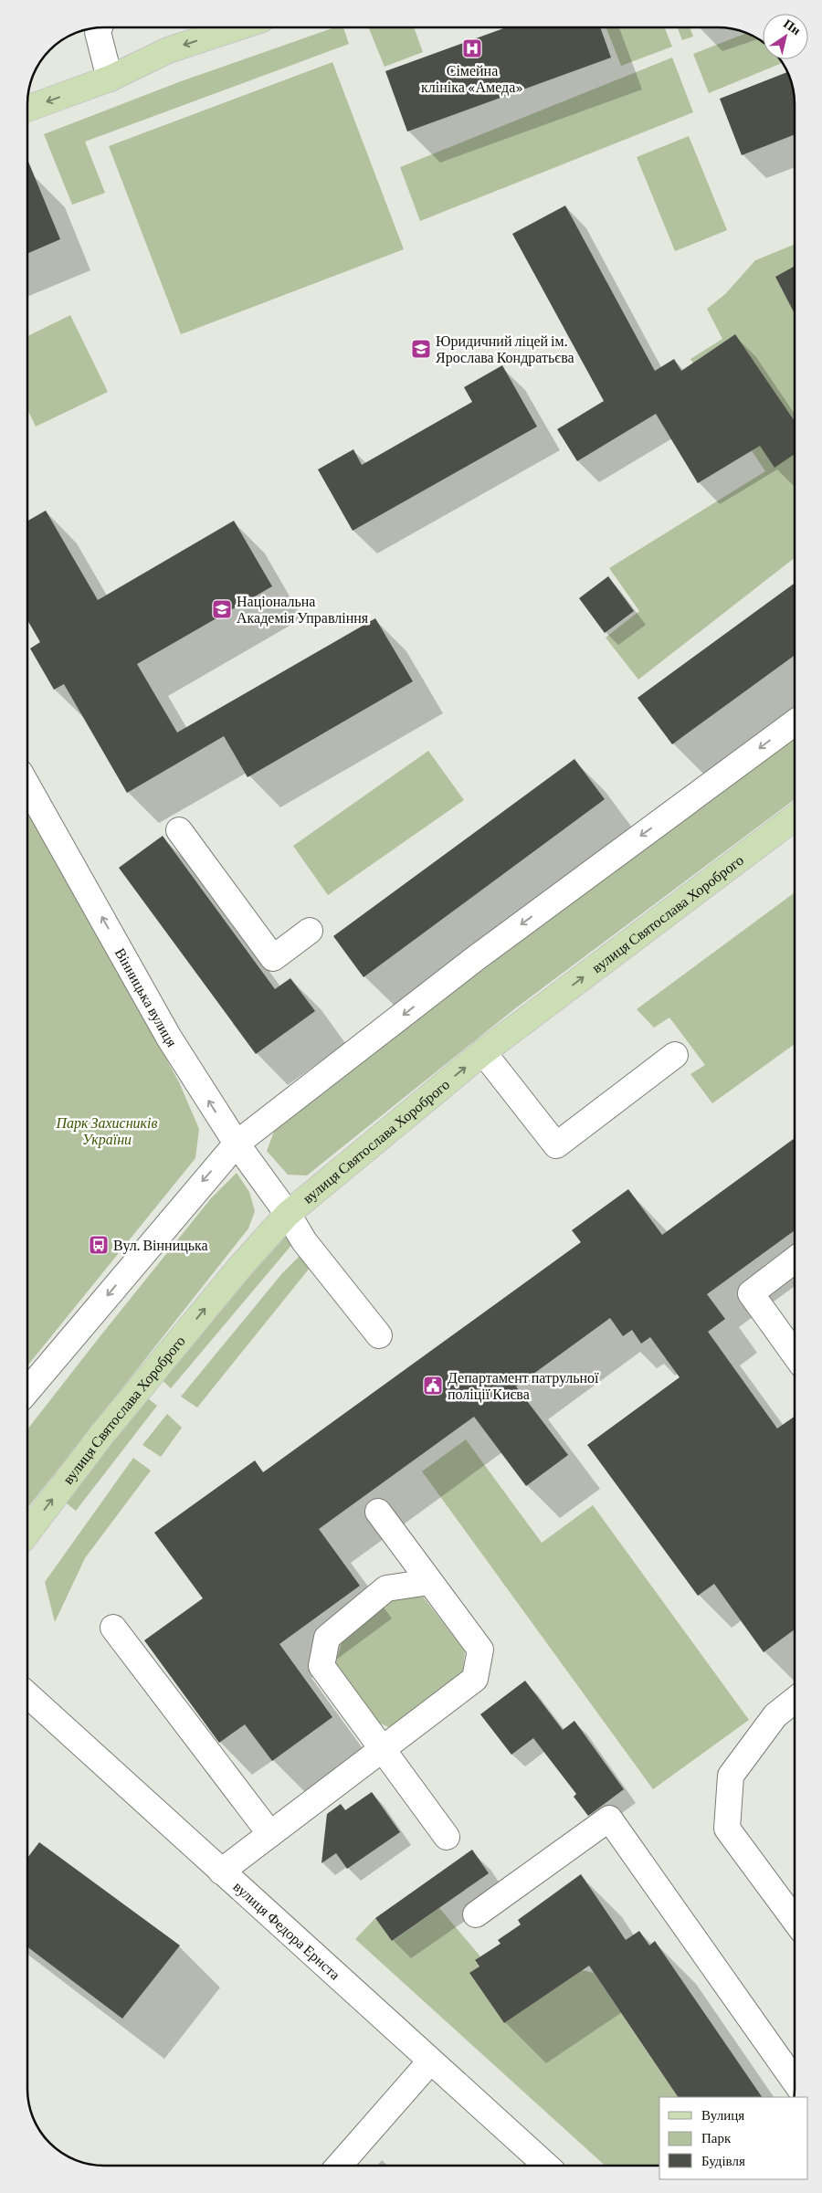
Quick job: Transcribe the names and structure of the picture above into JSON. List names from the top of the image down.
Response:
{
  "streets": {
    "main road": ["вулиця Святослава Хороброго"],
    "street": ["Вінницька вулиця", "вулиця Федора Ернста"]
  },
  "crossings": [
    ["вулиця Святослава Хороброго", "Вінницька вулиця"]
  ],
  "one_way": ["вулиця Святослава Хороброго", "Вінницька вулиця"],
  "parks": ["Парк Захисників України"],
  "places": {
    "hospital": ["Сімейна клініка «Амеда»"],
    "school or university": ["Юридичний ліцей ім. Ярослава Кондратьєва", "Національна Академія Управління"],
    "bus stop": ["Вул. Вінницька"],
    "public building": ["Департамент патрульної поліції Києва"]
  },
  "legend": ["Вулиця", "Парк", "Будівля"],
  "north": "top right"
}
